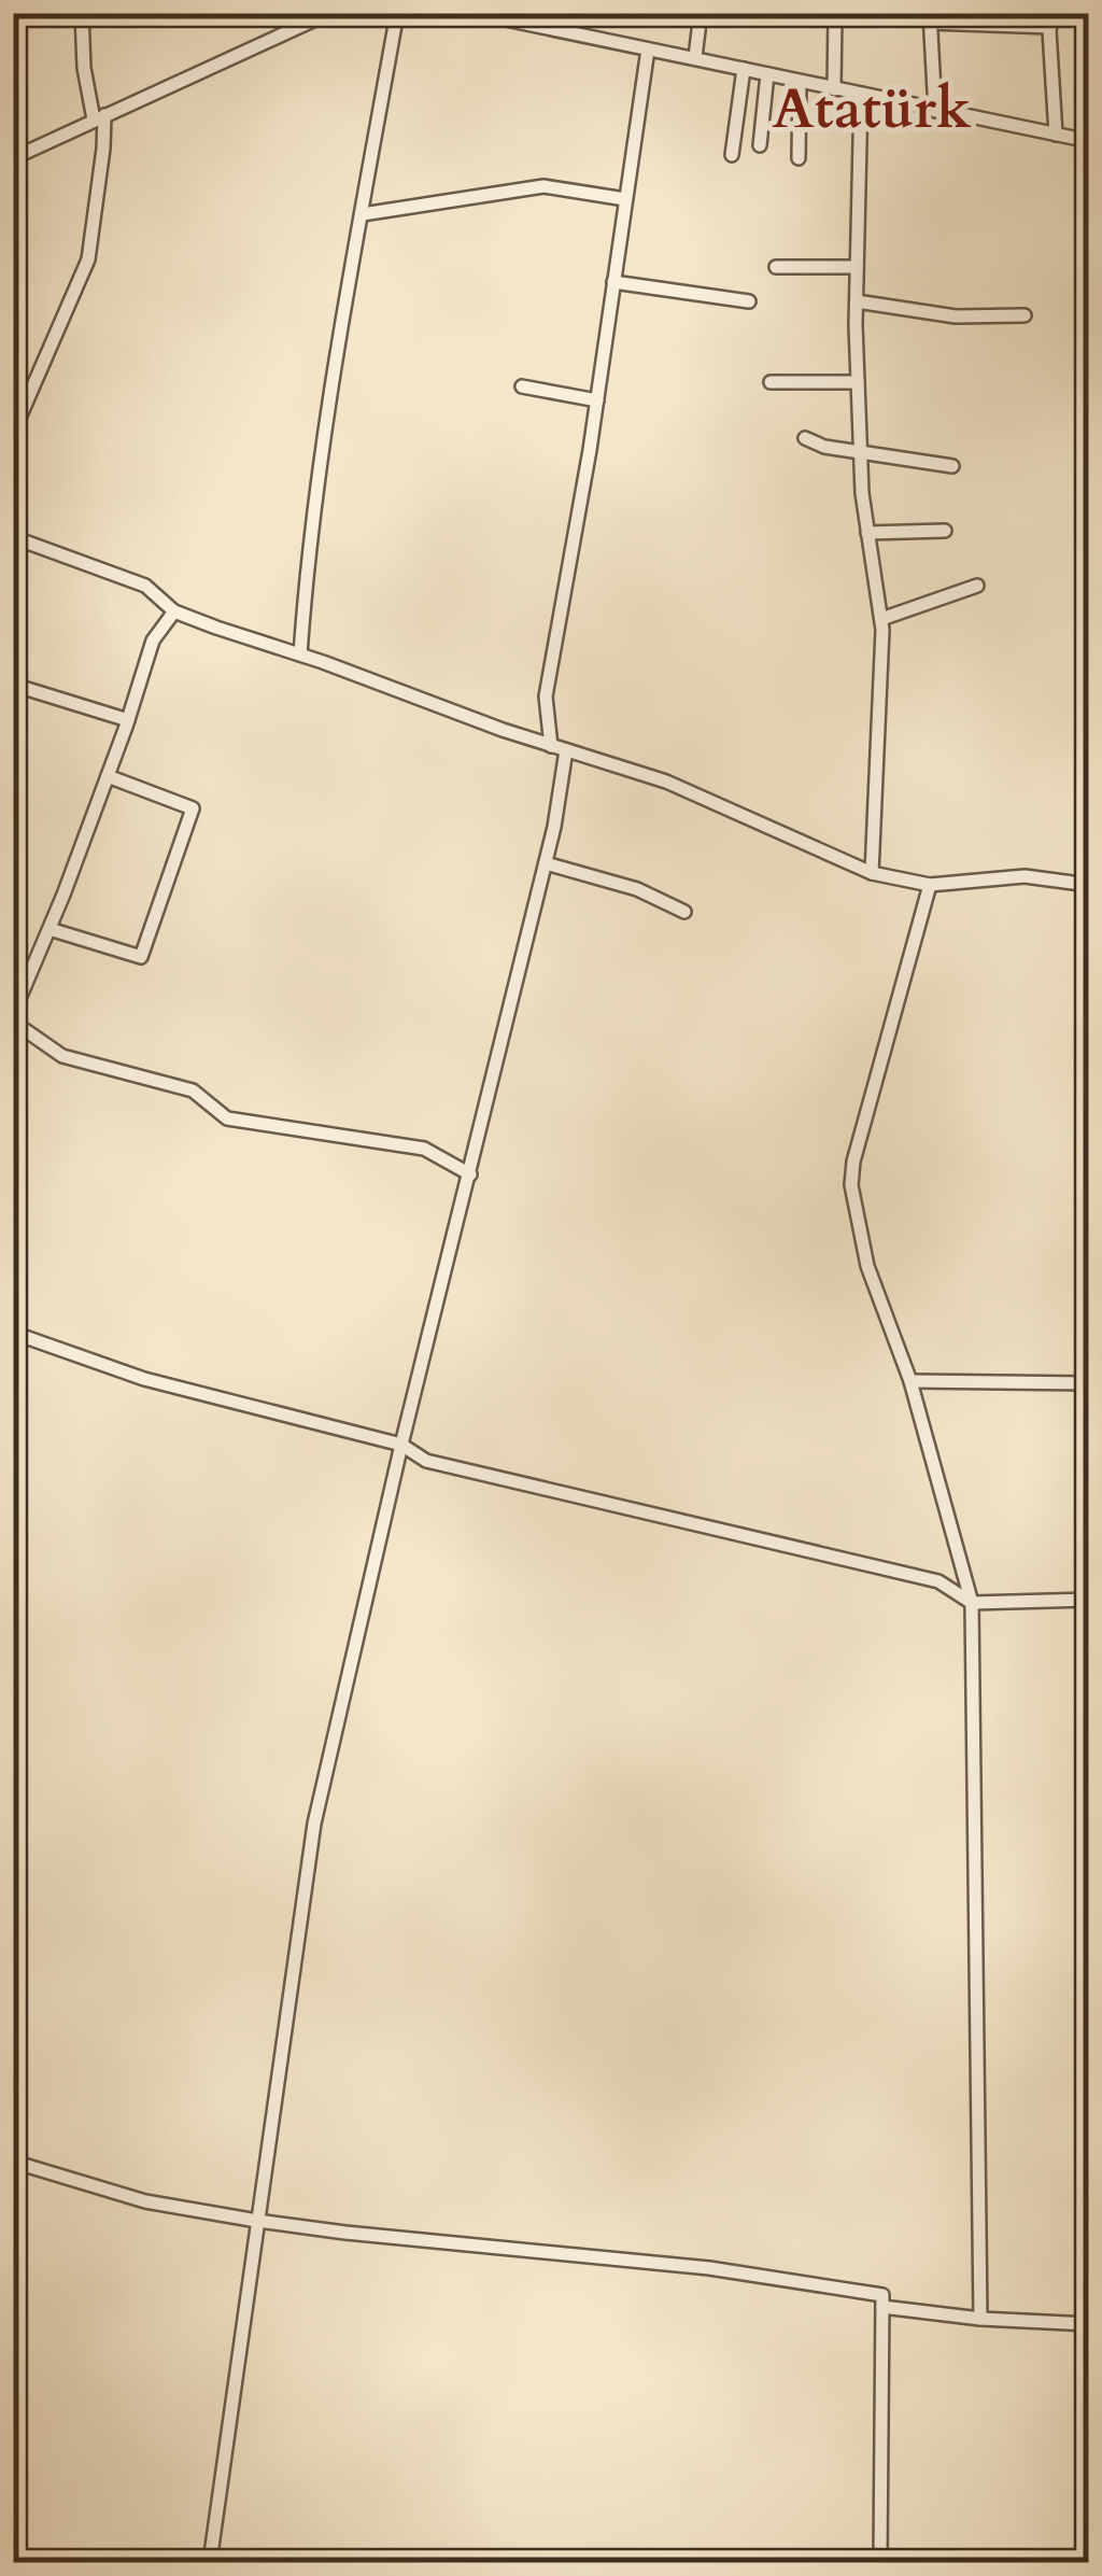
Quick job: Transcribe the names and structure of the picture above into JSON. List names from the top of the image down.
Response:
{
  "districts": ["Atatürk"]
}
